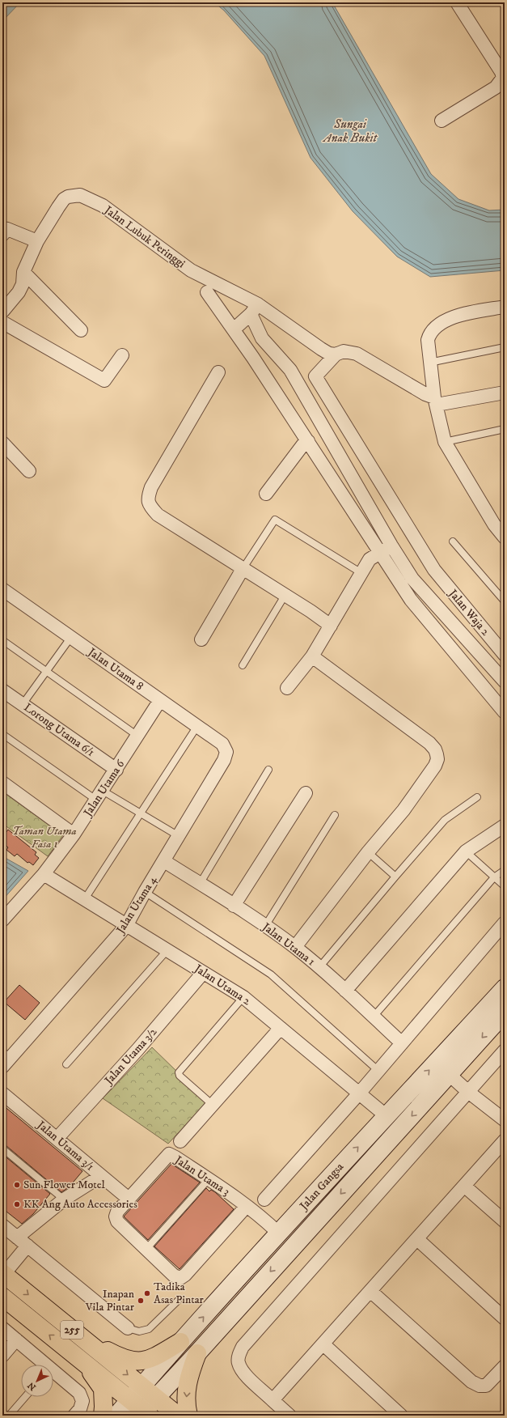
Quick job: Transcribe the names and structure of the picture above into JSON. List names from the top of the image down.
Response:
{
  "streets": {
    "main road": ["Jalan Gangsa", "255"],
    "street": [
      "Jalan Lubuk Peringgi",
      "Jalan Waja 2",
      "Jalan Utama 8",
      "Lorong Utama 6/1",
      "Jalan Utama 6",
      "Jalan Utama 4",
      "Jalan Utama 1",
      "Jalan Utama 2",
      "Jalan Utama 3/2",
      "Jalan Utama 3/1",
      "Jalan Utama 3"
    ]
  },
  "crossings": [
    ["Jalan Utama 8", "Jalan Utama 6"],
    ["Jalan Utama 8", "Jalan Utama 4"],
    ["Lorong Utama 6/1", "Jalan Utama 6"],
    ["Jalan Utama 6", "Jalan Utama 2"],
    ["Jalan Utama 4", "Jalan Utama 1"],
    ["Jalan Utama 4", "Jalan Utama 2"],
    ["Jalan Utama 2", "Jalan Utama 3/2"],
    ["Jalan Utama 2", "Jalan Utama 3"],
    ["Jalan Utama 2", "Jalan Gangsa"],
    ["Jalan Utama 3/2", "Jalan Utama 3/1"],
    ["Jalan Utama 3/1", "Jalan Utama 3"],
    ["Jalan Utama 3", "Jalan Gangsa"],
    ["Jalan Gangsa", "255"]
  ],
  "water": ["Sungai Anak Bukit"],
  "parks": ["Taman Utama Fasa 1"],
  "places": [
    "Sun Flower Motel",
    "KK Ang Auto Accessories",
    "Tadika Asas Pintar",
    "Inapan Vila Pintar"
  ],
  "north": "bottom left"
}
